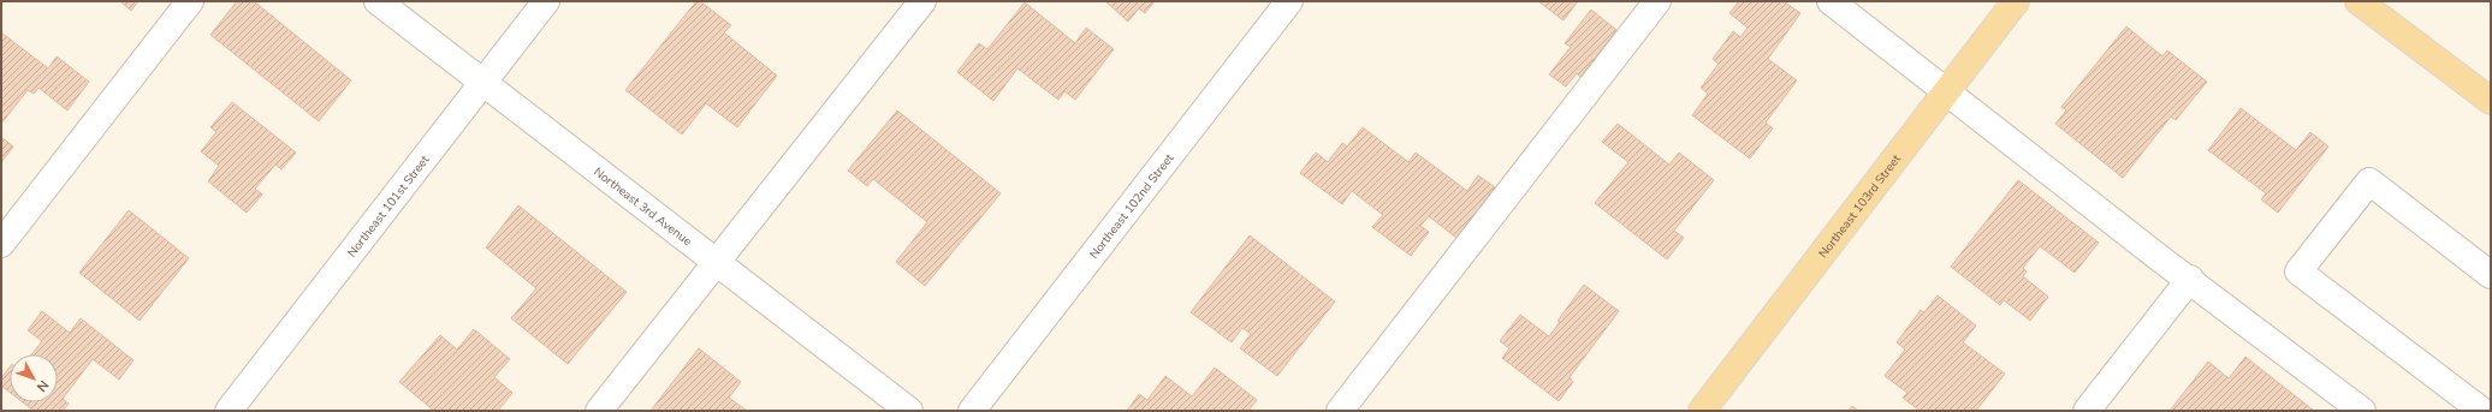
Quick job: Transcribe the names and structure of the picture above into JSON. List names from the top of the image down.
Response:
{
  "streets": {
    "main road": ["Northeast 103rd Street"],
    "street": ["Northeast 101st Street", "Northeast 3rd Avenue", "Northeast 102nd Street"]
  },
  "crossings": [
    ["Northeast 101st Street", "Northeast 3rd Avenue"]
  ],
  "north": "bottom right"
}
